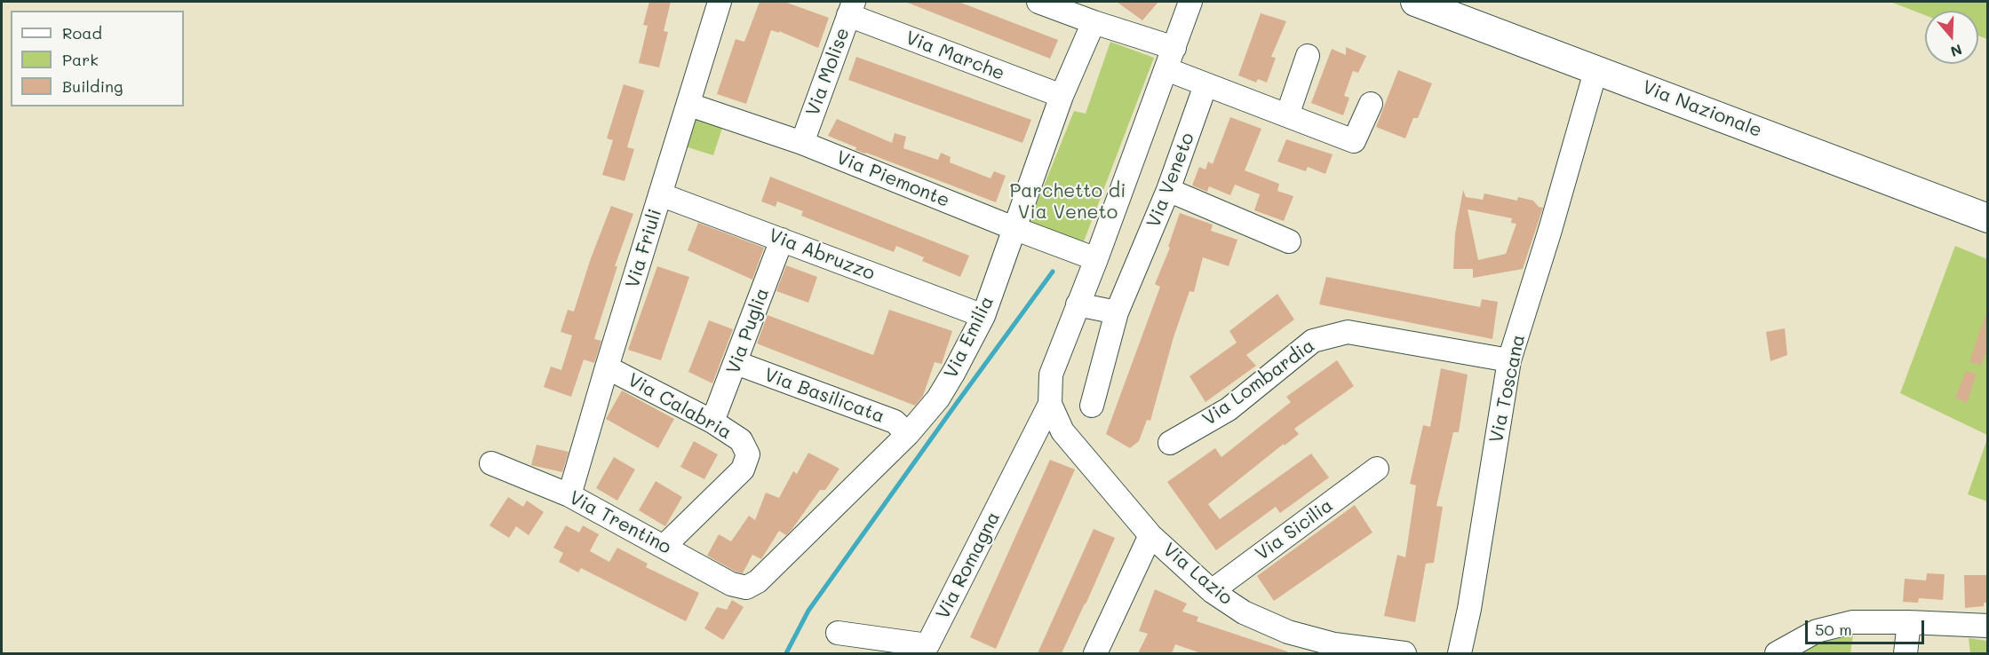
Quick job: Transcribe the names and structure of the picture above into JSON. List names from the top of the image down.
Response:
{
  "streets": {
    "main road": ["Via Nazionale"],
    "street": [
      "Via Marche",
      "Via Molise",
      "Via Piemonte",
      "Via Veneto",
      "Via Friuli",
      "Via Abruzzo",
      "Via Puglia",
      "Via Emilia",
      "Via Lombardia",
      "Via Toscana",
      "Via Basilicata",
      "Via Calabria",
      "Via Trentino",
      "Via Sicilia",
      "Via Romagna",
      "Via Lazio"
    ]
  },
  "crossings": [
    ["Via Marche", "Via Molise"],
    ["Via Marche", "Via Emilia"],
    ["Via Molise", "Via Piemonte"],
    ["Via Nazionale", "Via Toscana"],
    ["Via Piemonte", "Via Friuli"],
    ["Via Piemonte", "Via Emilia"],
    ["Via Friuli", "Via Abruzzo"],
    ["Via Friuli", "Via Calabria"],
    ["Via Friuli", "Via Trentino"],
    ["Via Abruzzo", "Via Puglia"],
    ["Via Abruzzo", "Via Emilia"],
    ["Via Puglia", "Via Basilicata"],
    ["Via Puglia", "Via Calabria"],
    ["Via Emilia", "Via Basilicata"],
    ["Via Emilia", "Via Trentino"],
    ["Via Lombardia", "Via Toscana"],
    ["Via Calabria", "Via Trentino"],
    ["Via Sicilia", "Via Lazio"],
    ["Via Romagna", "Via Lazio"]
  ],
  "parks": ["Parchetto di Via Veneto"],
  "legend": ["Road", "Park", "Building"],
  "scale_bar": "50 m",
  "north": "bottom"
}
